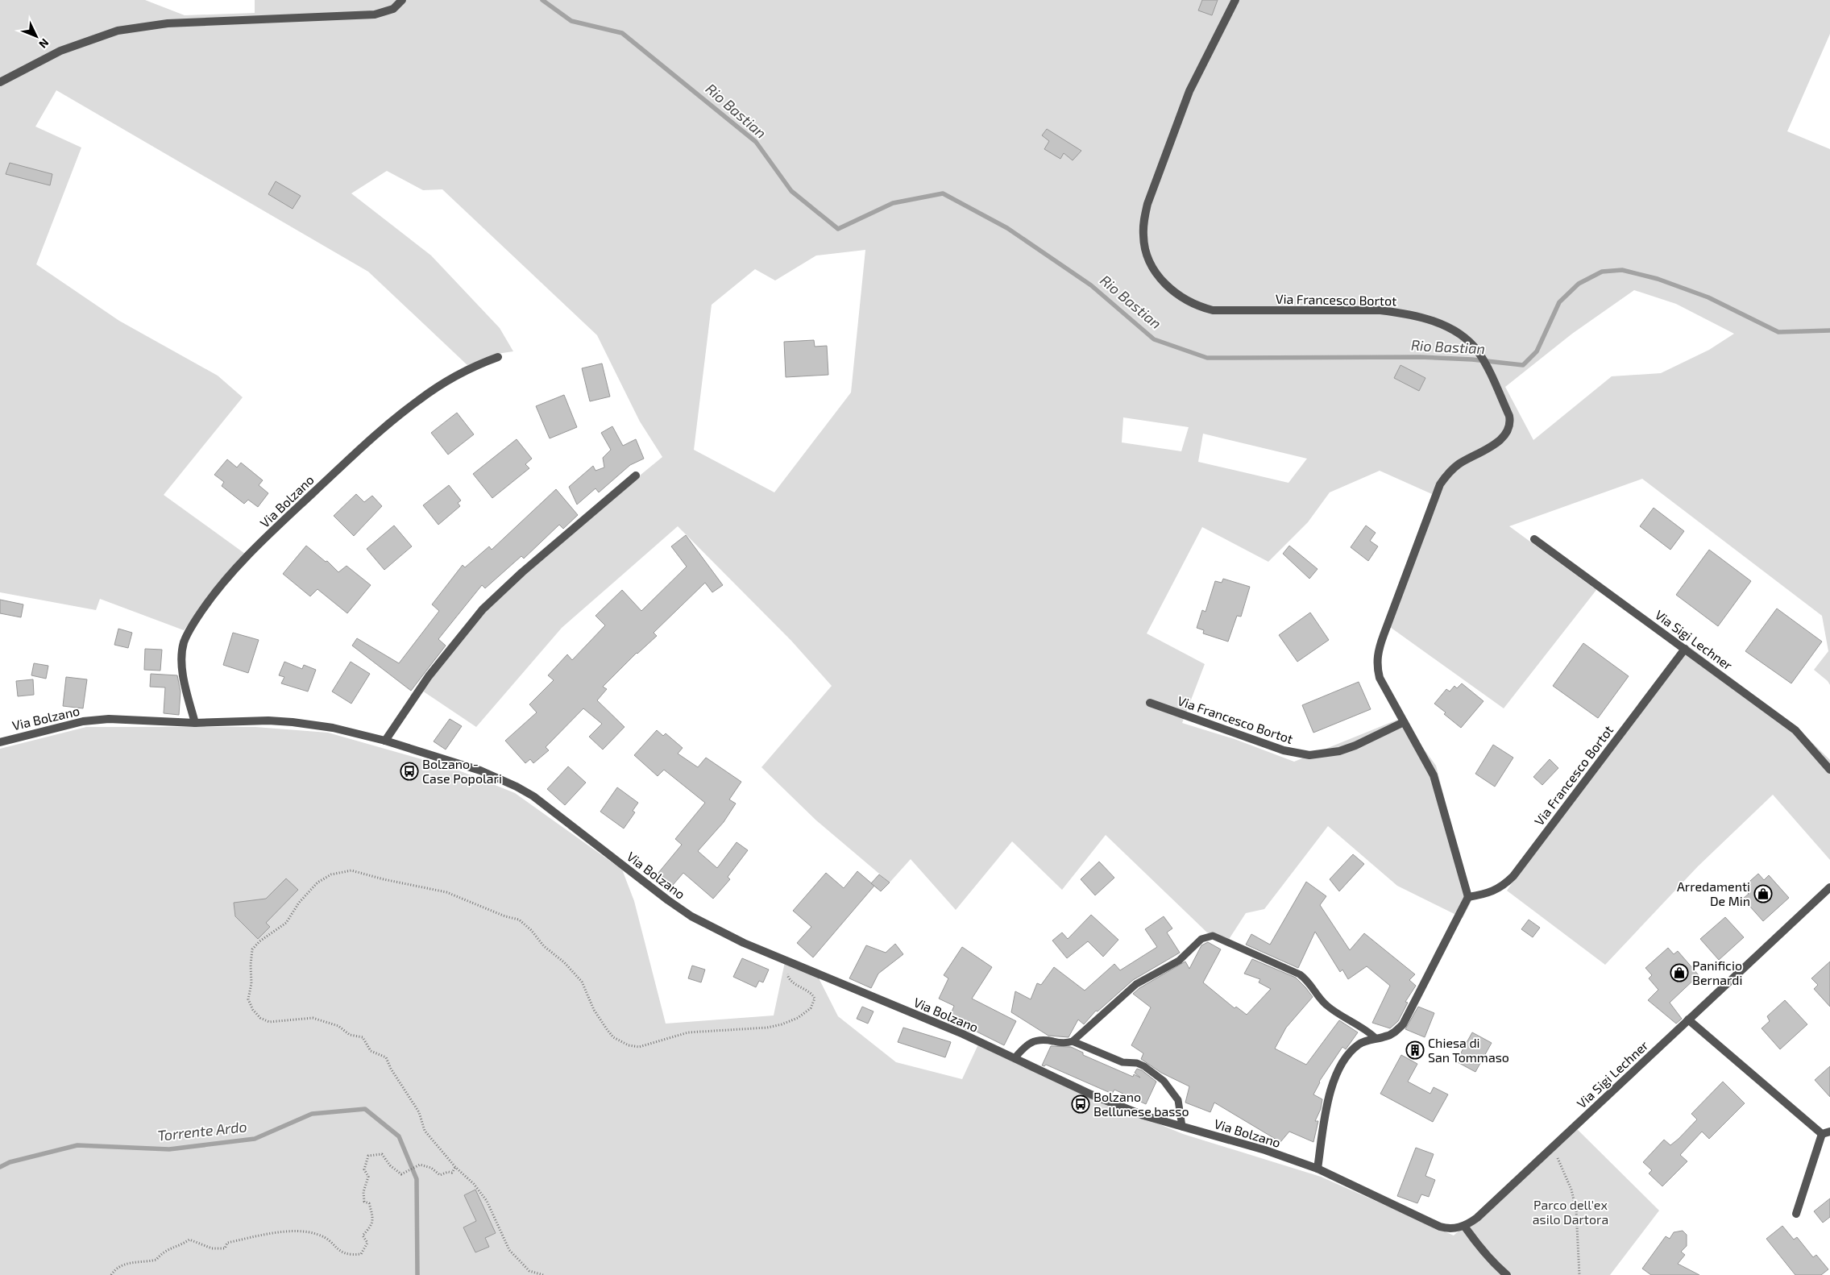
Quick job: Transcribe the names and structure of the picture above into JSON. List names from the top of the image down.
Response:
{
  "streets": {
    "street": ["Via Francesco Bortot", "Via Bolzano", "Via Sigi Lechner"]
  },
  "crossings": [
    ["Via Francesco Bortot", "Via Sigi Lechner"],
    ["Via Bolzano", "Via Sigi Lechner"]
  ],
  "water": ["Rio Bastian", "Torrente Ardo"],
  "parks": ["Parco dell'ex asilo Dartora"],
  "places": {
    "bus stop": ["Bolzano - Case Popolari", "Bolzano Bellunese basso"],
    "shop": ["Arredamenti De Min", "Panificio Bernardi"],
    "building": ["Chiesa di San Tommaso"]
  },
  "north": "bottom right"
}
